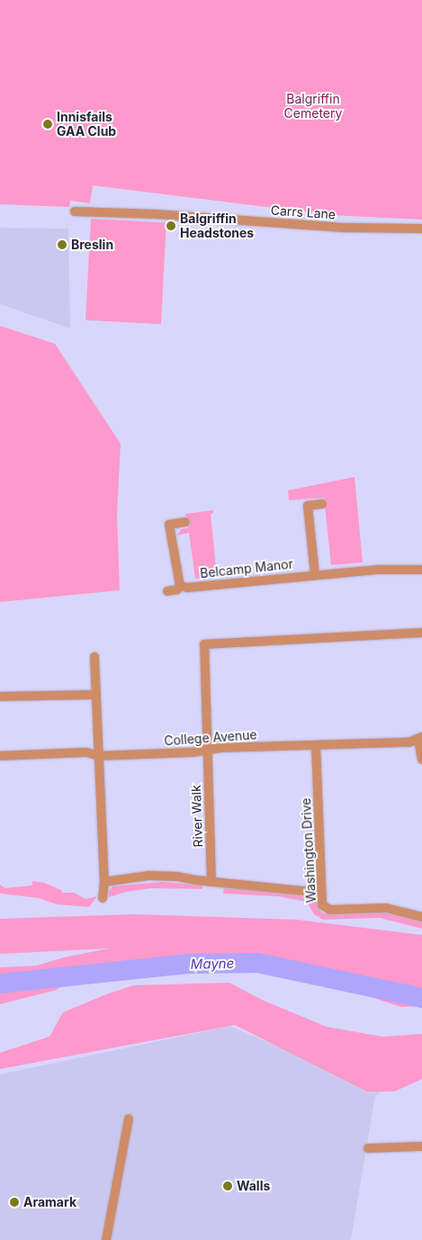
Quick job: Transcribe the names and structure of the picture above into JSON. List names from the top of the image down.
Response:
{
  "streets": {
    "street": [
      "Carrs Lane",
      "Belcamp Manor",
      "College Avenue",
      "River Walk",
      "Washington Drive"
    ]
  },
  "crossings": [
    ["College Avenue", "River Walk"],
    ["College Avenue", "Washington Drive"]
  ],
  "water": ["Mayne"],
  "parks": ["Balgriffin Cemetery"],
  "places": [
    "Innisfails GAA Club",
    "Balgriffin Headstones",
    "Breslin",
    "Walls",
    "Aramark"
  ]
}
